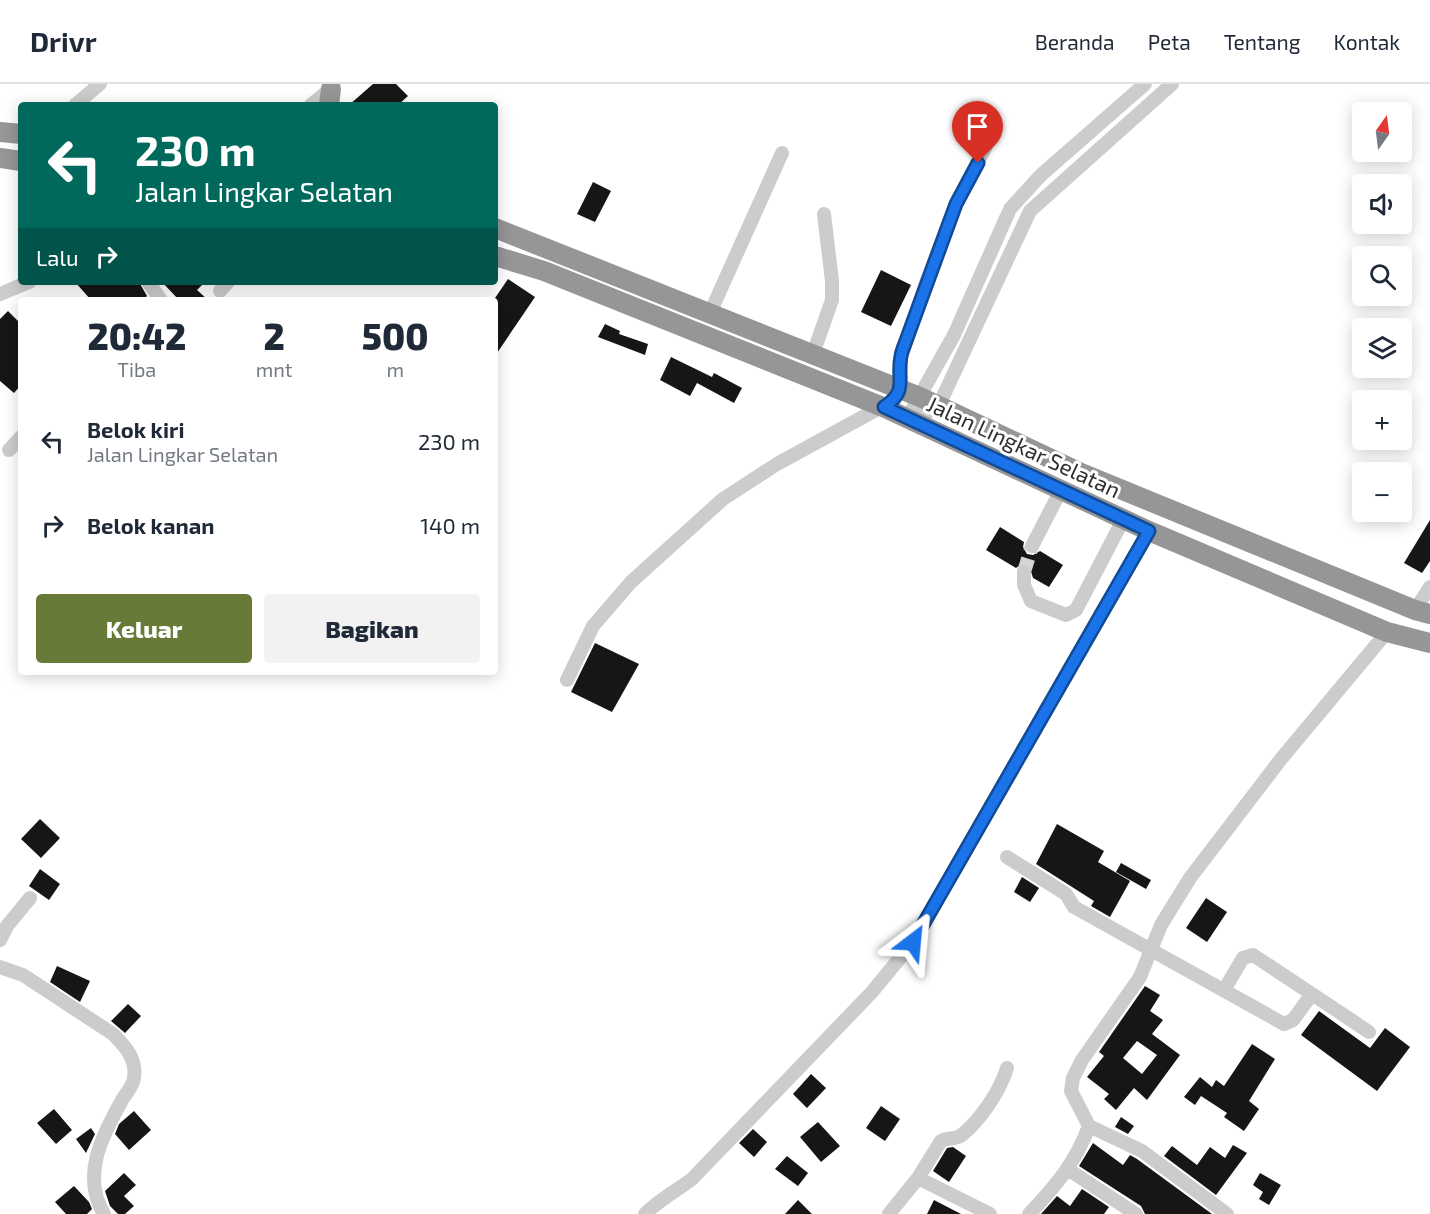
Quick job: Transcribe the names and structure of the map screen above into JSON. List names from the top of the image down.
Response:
{
  "streets": {
    "highway": ["Jalan Lingkar Selatan"]
  },
  "north": "top",
  "page": {
    "header": "Drivr",
    "nav": [
      "Beranda",
      "Peta",
      "Tentang",
      "Kontak"
    ],
    "map_buttons": ["+", "−"],
    "turn": ["230 m", "Jalan Lingkar Selatan"],
    "then": "Lalu",
    "eta": [
      "20:42",
      "Tiba",
      "2",
      "mnt",
      "500",
      "m"
    ],
    "list": [
      {
        "name": "Belok kiri",
        "note": "Jalan Lingkar Selatan",
        "value": "230 m"
      },
      {
        "name": "Belok kanan",
        "value": "140 m"
      }
    ],
    "buttons": ["Keluar", "Bagikan"]
  }
}
